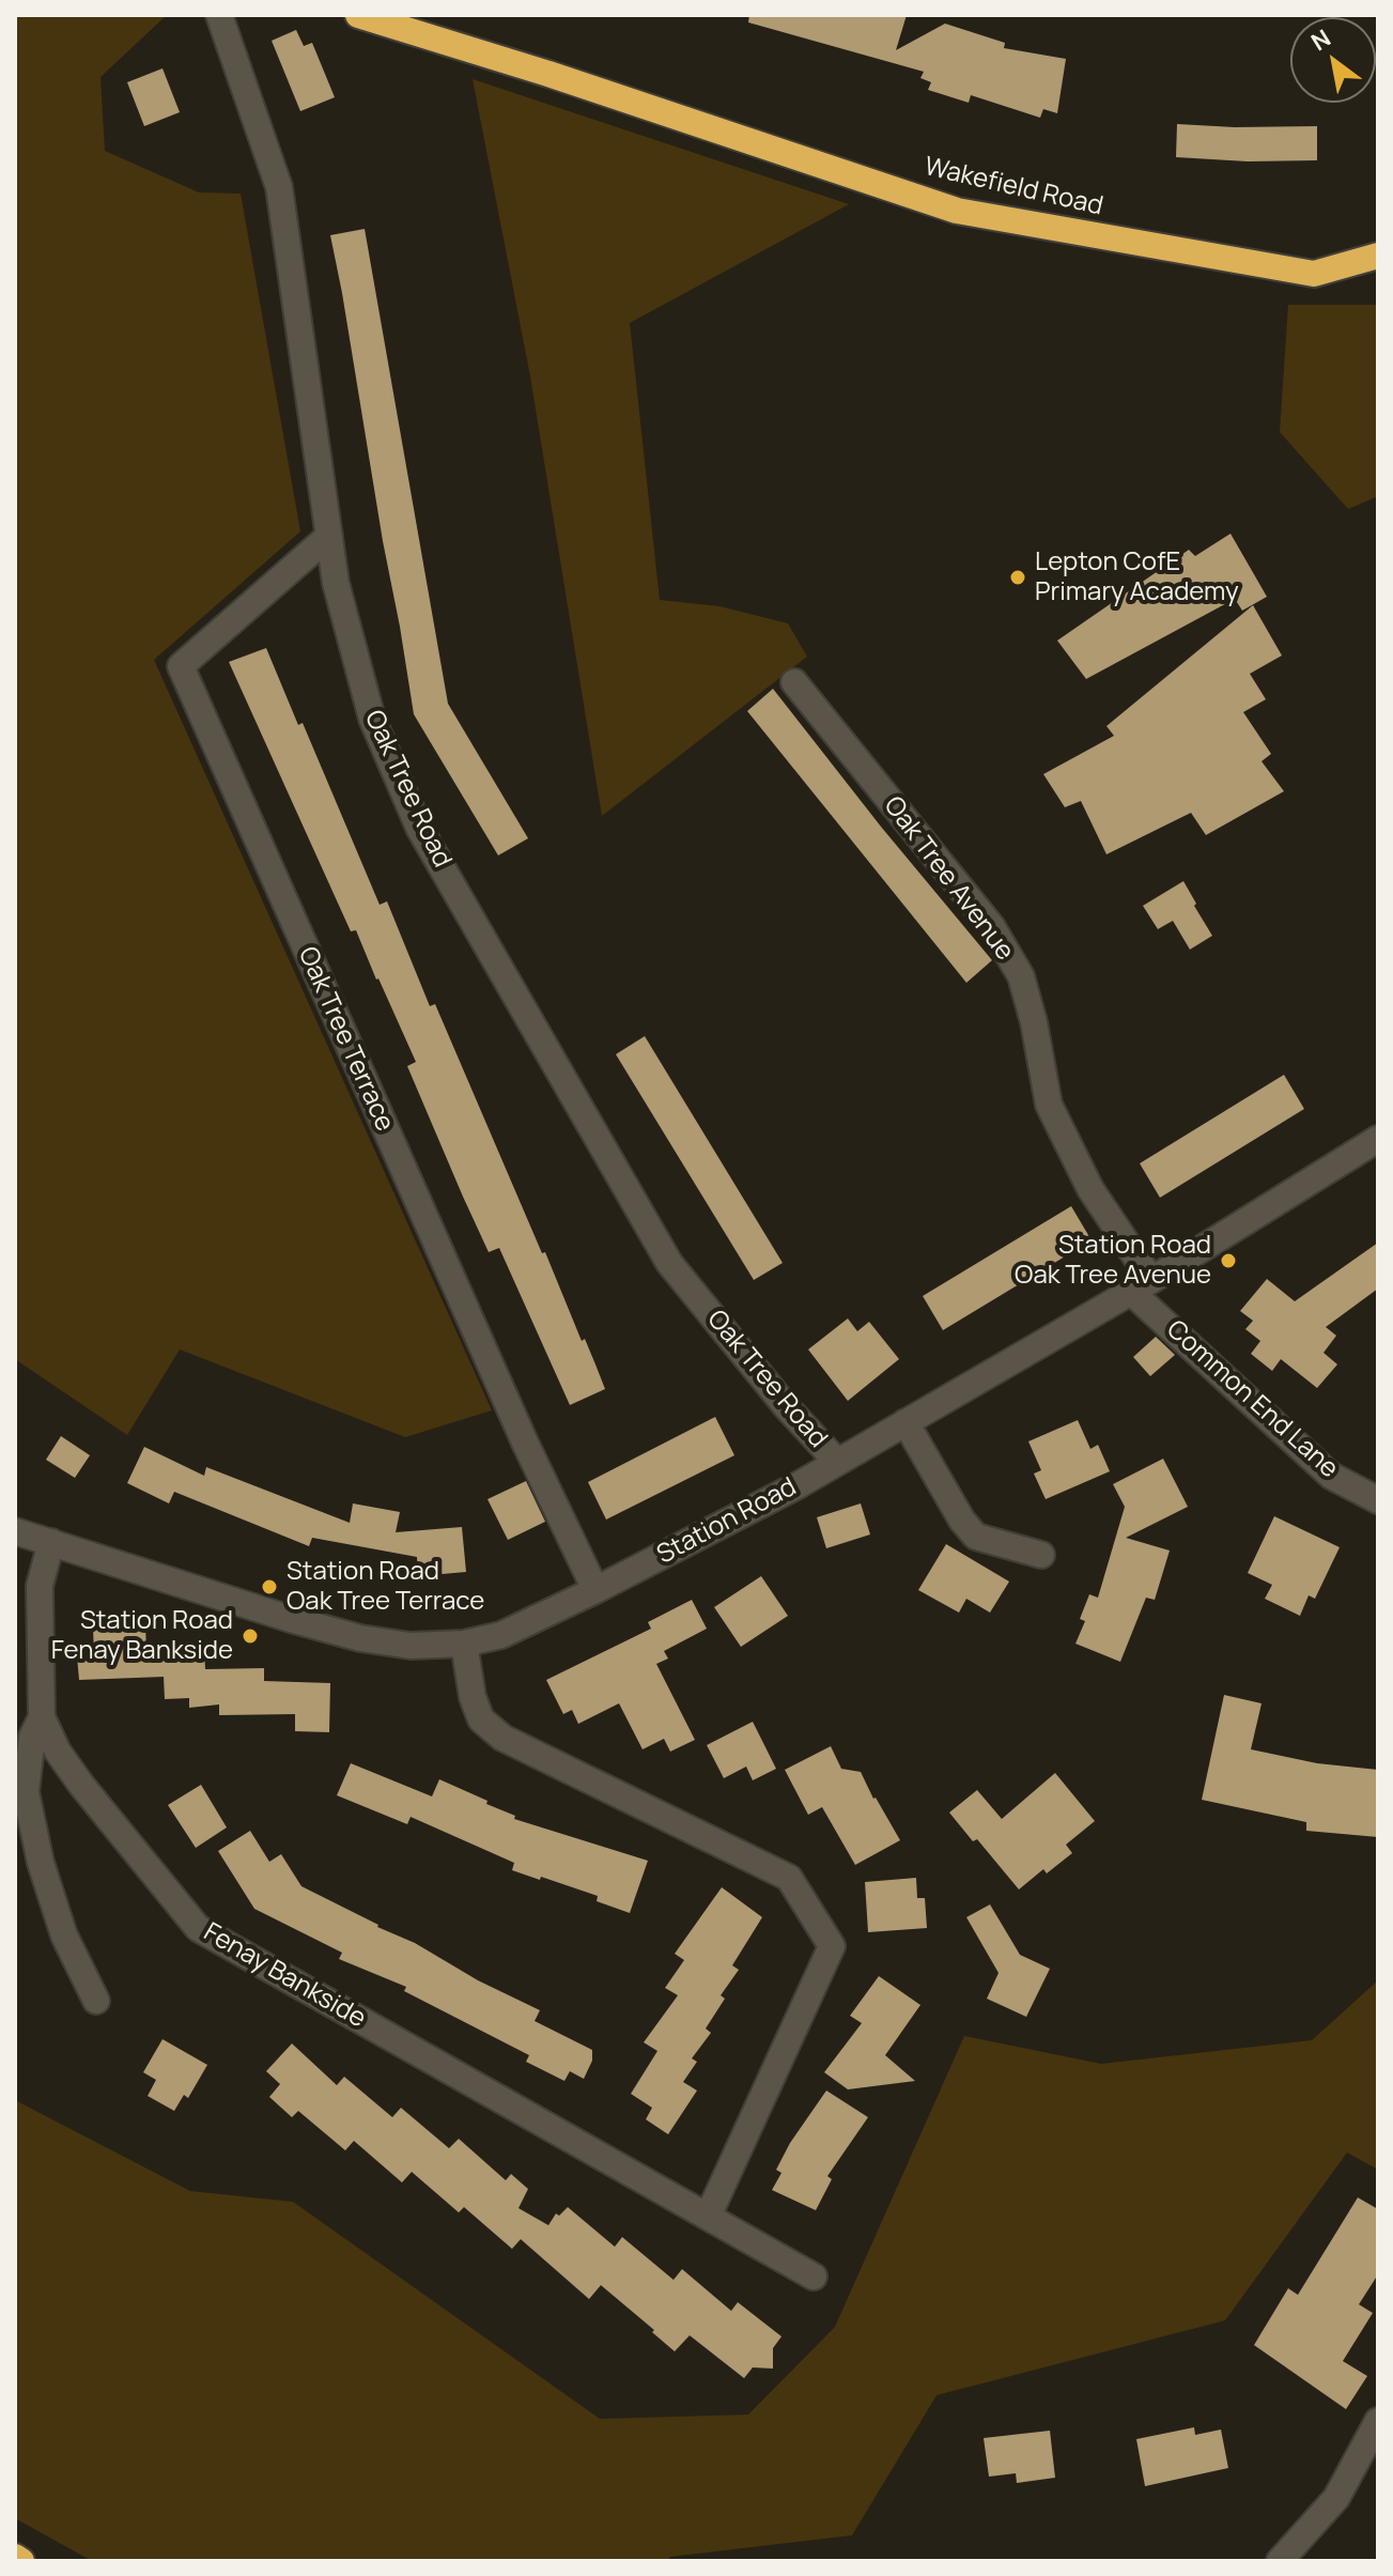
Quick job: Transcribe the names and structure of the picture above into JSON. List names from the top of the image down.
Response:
{
  "streets": {
    "highway": ["Wakefield Road"],
    "street": [
      "Oak Tree Road",
      "Oak Tree Avenue",
      "Oak Tree Terrace",
      "Common End Lane",
      "Station Road",
      "Fenay Bankside"
    ]
  },
  "crossings": [
    ["Oak Tree Road", "Oak Tree Terrace"],
    ["Oak Tree Road", "Station Road"],
    ["Oak Tree Avenue", "Common End Lane"],
    ["Oak Tree Avenue", "Station Road"],
    ["Oak Tree Terrace", "Station Road"],
    ["Common End Lane", "Station Road"],
    ["Station Road", "Fenay Bankside"]
  ],
  "places": [
    "Lepton CofE Primary Academy",
    "Station Road Oak Tree Avenue",
    "Station Road Oak Tree Terrace",
    "Station Road Fenay Bankside"
  ],
  "north": "top left"
}
